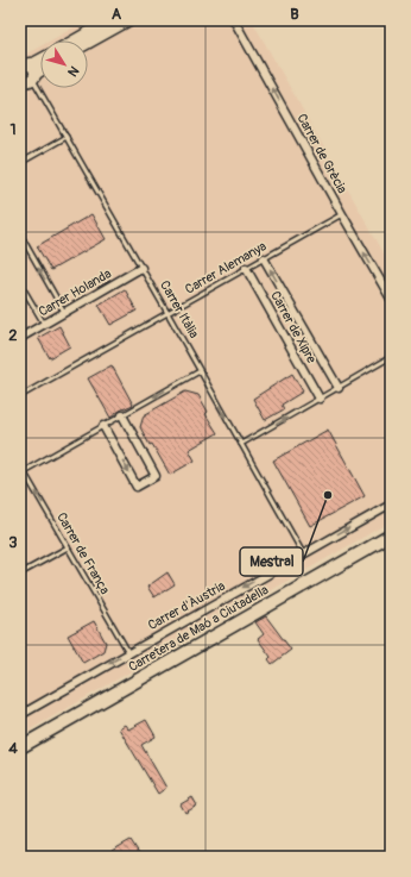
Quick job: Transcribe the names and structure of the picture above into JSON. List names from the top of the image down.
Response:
{
  "streets": {
    "main road": ["Carretera de Maó a Ciutadella"],
    "street": [
      "Carrer de Grècia",
      "Carrer Holanda",
      "Carrer de Xipre",
      "Carrer d'Àustria"
    ],
    "lane": ["Carrer Alemanya", "Carrer Itàlia", "Carrer de França"]
  },
  "crossings": [
    ["Carrer de Grècia", "Carrer Alemanya"],
    ["Carrer Alemanya", "Carrer Itàlia"],
    ["Carrer Alemanya", "Carrer de Xipre"],
    ["Carrer Holanda", "Carrer Itàlia"],
    ["Carrer Itàlia", "Carrer d'Àustria"],
    ["Carrer de França", "Carrer d'Àustria"]
  ],
  "one_way": ["Carrer de Grècia", "Carrer de França"],
  "places": ["Mestral"],
  "north": "bottom right",
  "grid": {
    "columns": ["A", "B"],
    "rows": [
      "1",
      "2",
      "3",
      "4"
    ]
  }
}
